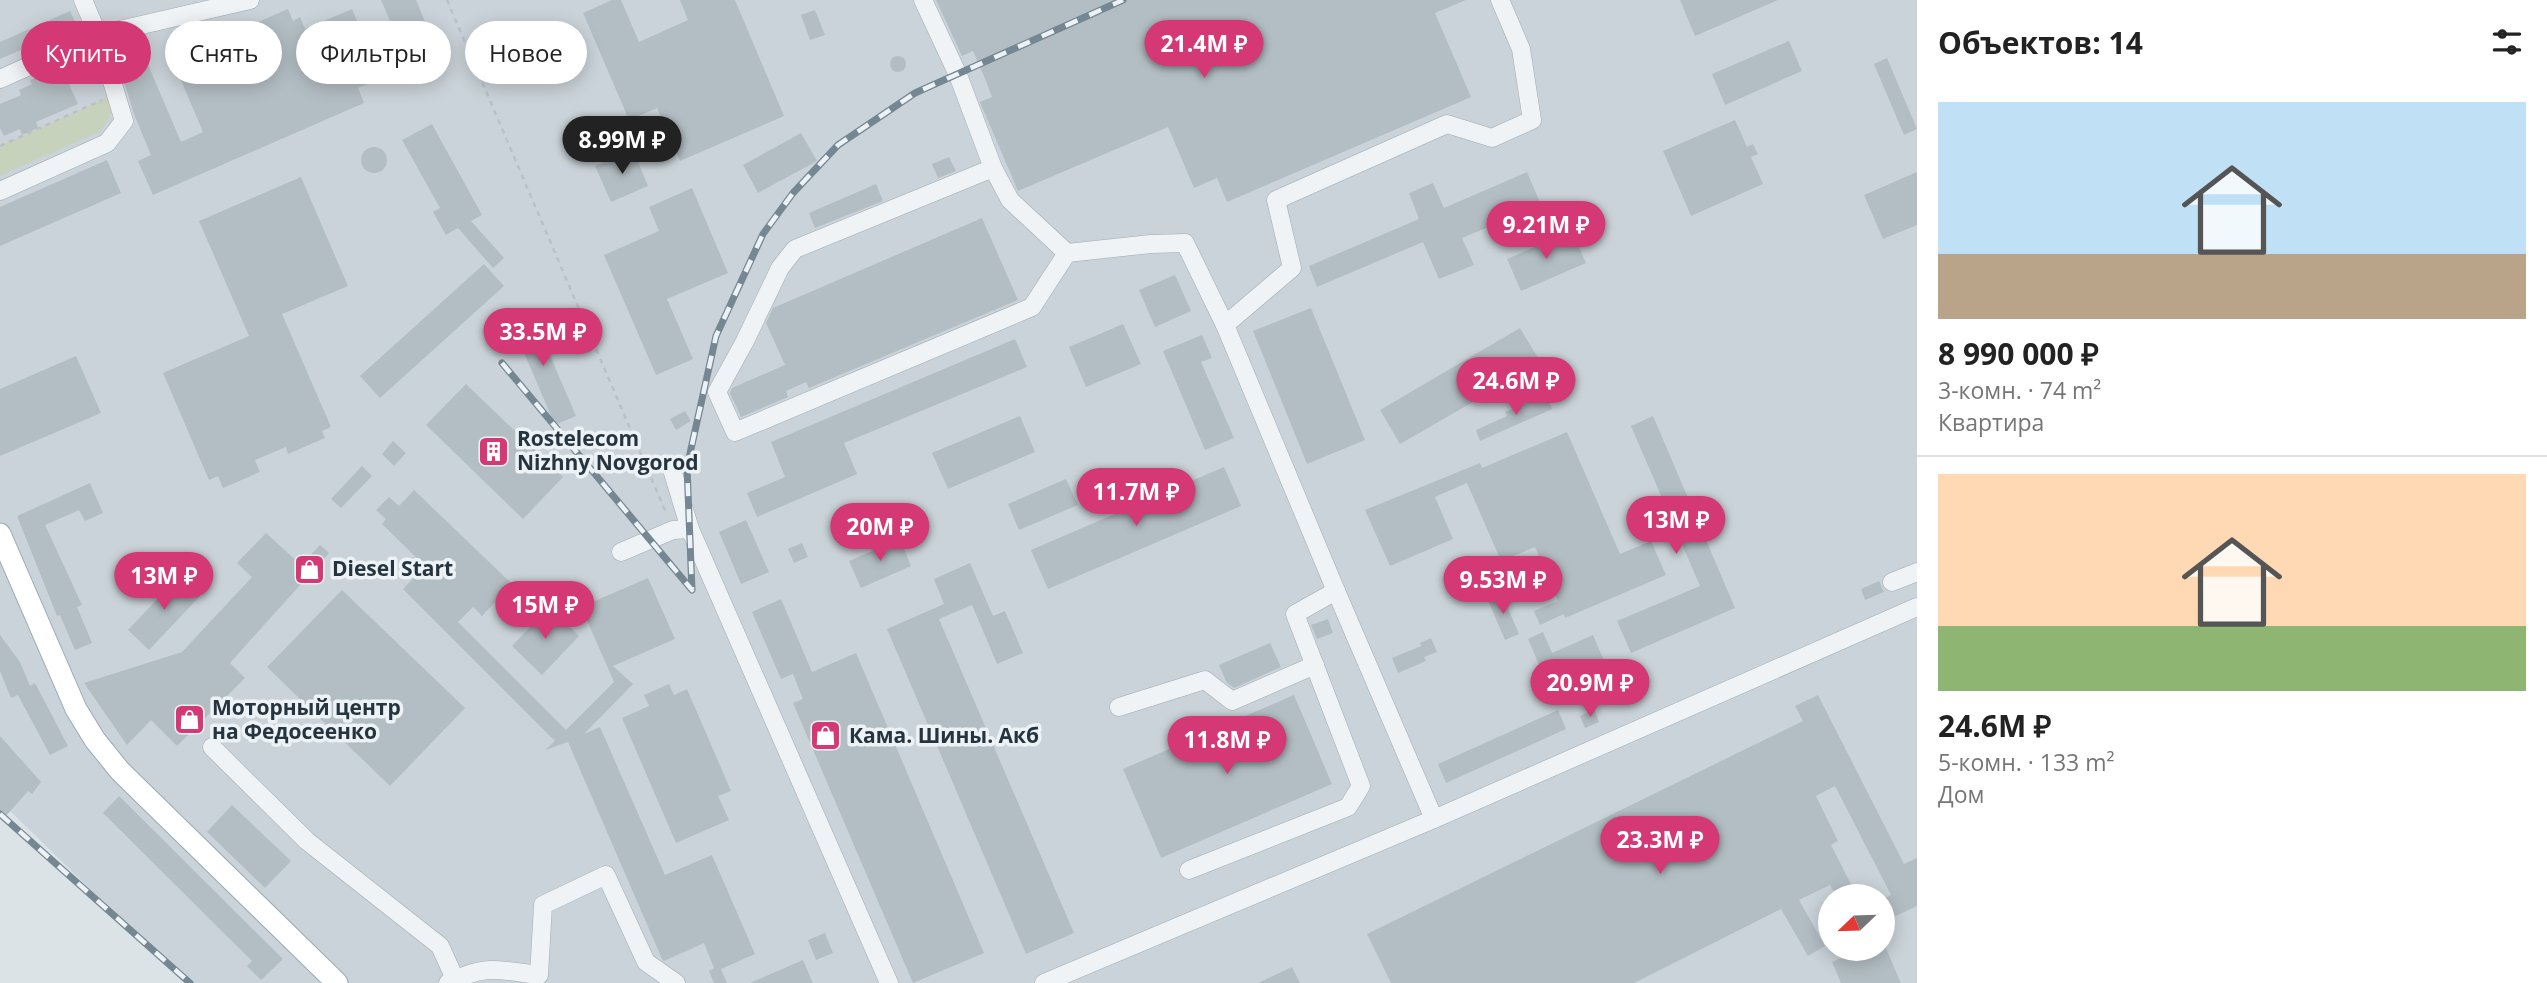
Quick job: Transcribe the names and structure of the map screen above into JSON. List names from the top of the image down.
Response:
{
  "places": {
    "building": ["Rostelecom Nizhny Novgorod"],
    "shop": ["Diesel Start", "Моторный центр на Федосеенко", "Кама. Шины. Акб"]
  },
  "north": "bottom left",
  "page": {
    "heading": "Объектов: 14",
    "price": [
      "21.4M ₽",
      "8.99M ₽",
      "9.21M ₽",
      "33.5M ₽",
      "24.6M ₽",
      "11.7M ₽",
      "13M ₽",
      "20M ₽",
      "13M ₽",
      "9.53M ₽",
      "15M ₽",
      "20.9M ₽",
      "11.8M ₽",
      "23.3M ₽"
    ],
    "chip": [
      "Купить",
      "Снять",
      "Фильтры",
      "Новое"
    ],
    "list": [
      {
        "name": "8 990 000 ₽",
        "note": "3-комн. · 74 m² · Квартира"
      },
      {
        "name": "24.6M ₽",
        "note": "5-комн. · 133 m² · Дом"
      }
    ]
  }
}
